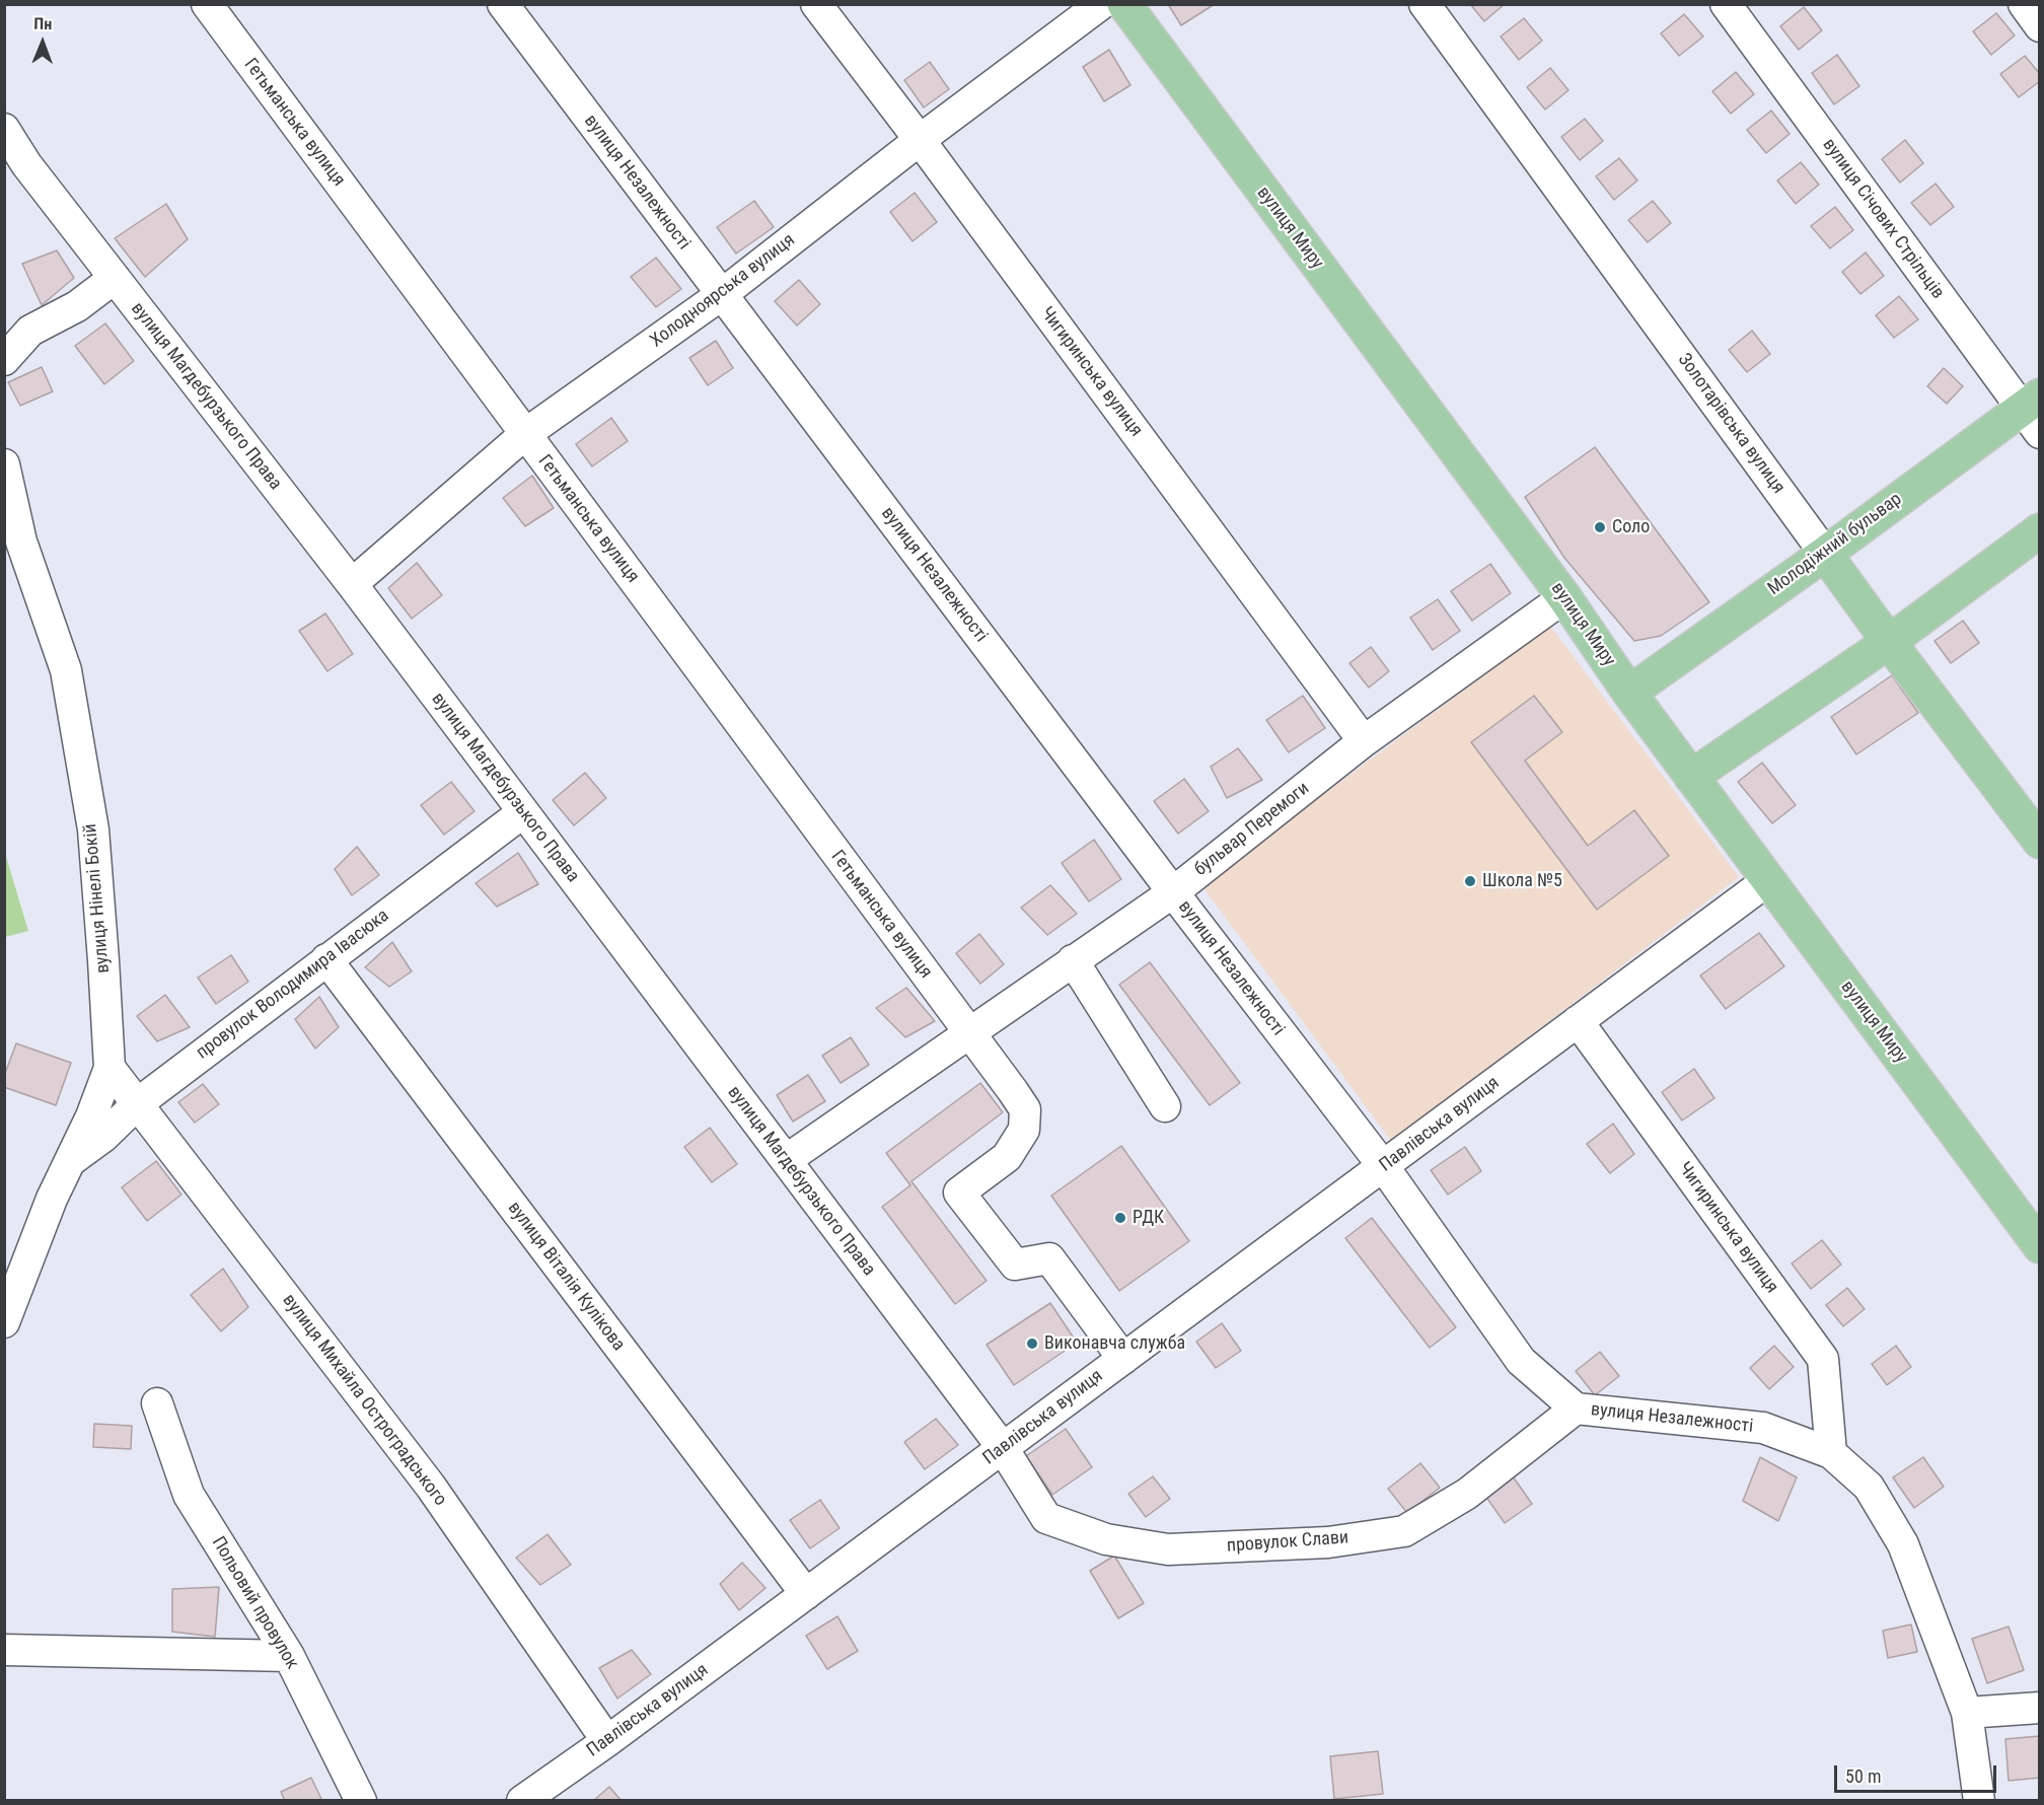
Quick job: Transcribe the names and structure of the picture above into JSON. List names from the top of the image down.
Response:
{
  "streets": {
    "main road": ["вулиця Миру", "Золотарівська вулиця", "Молодіжний бульвар"],
    "street": [
      "Гетьманська вулиця",
      "вулиця Незалежності",
      "вулиця Січових Стрільців",
      "Холодноярська вулиця",
      "Чигиринська вулиця",
      "вулиця Магдебурзького Права",
      "бульвар Перемоги",
      "вулиця Нінелі Бокій",
      "провулок Володимира Івасюка",
      "Павлівська вулиця",
      "вулиця Віталія Кулікова",
      "вулиця Михайла Остроградського",
      "провулок Слави",
      "Польовий провулок"
    ]
  },
  "crossings": [
    ["Гетьманська вулиця", "Холодноярська вулиця"],
    ["Гетьманська вулиця", "бульвар Перемоги"],
    ["Гетьманська вулиця", "Павлівська вулиця"],
    ["вулиця Незалежності", "Холодноярська вулиця"],
    ["вулиця Незалежності", "Чигиринська вулиця"],
    ["вулиця Незалежності", "бульвар Перемоги"],
    ["вулиця Незалежності", "Павлівська вулиця"],
    ["вулиця Незалежності", "провулок Слави"],
    ["вулиця Січових Стрільців", "Молодіжний бульвар"],
    ["вулиця Миру", "Молодіжний бульвар"],
    ["вулиця Миру", "бульвар Перемоги"],
    ["вулиця Миру", "Павлівська вулиця"],
    ["Холодноярська вулиця", "Чигиринська вулиця"],
    ["Холодноярська вулиця", "вулиця Магдебурзького Права"],
    ["Чигиринська вулиця", "бульвар Перемоги"],
    ["Чигиринська вулиця", "Павлівська вулиця"],
    ["вулиця Магдебурзького Права", "бульвар Перемоги"],
    ["вулиця Магдебурзького Права", "провулок Володимира Івасюка"],
    ["вулиця Магдебурзького Права", "Павлівська вулиця"],
    ["вулиця Магдебурзького Права", "провулок Слави"],
    ["Золотарівська вулиця", "Молодіжний бульвар"],
    ["вулиця Нінелі Бокій", "провулок Володимира Івасюка"],
    ["вулиця Нінелі Бокій", "вулиця Михайла Остроградського"],
    ["провулок Володимира Івасюка", "вулиця Віталія Кулікова"],
    ["провулок Володимира Івасюка", "вулиця Михайла Остроградського"],
    ["Павлівська вулиця", "вулиця Віталія Кулікова"],
    ["Павлівська вулиця", "вулиця Михайла Остроградського"],
    ["Павлівська вулиця", "провулок Слави"]
  ],
  "places": [
    "Соло",
    "Школа №5",
    "РДК",
    "Виконавча служба"
  ],
  "scale_bar": "50 m",
  "north": "top"
}
